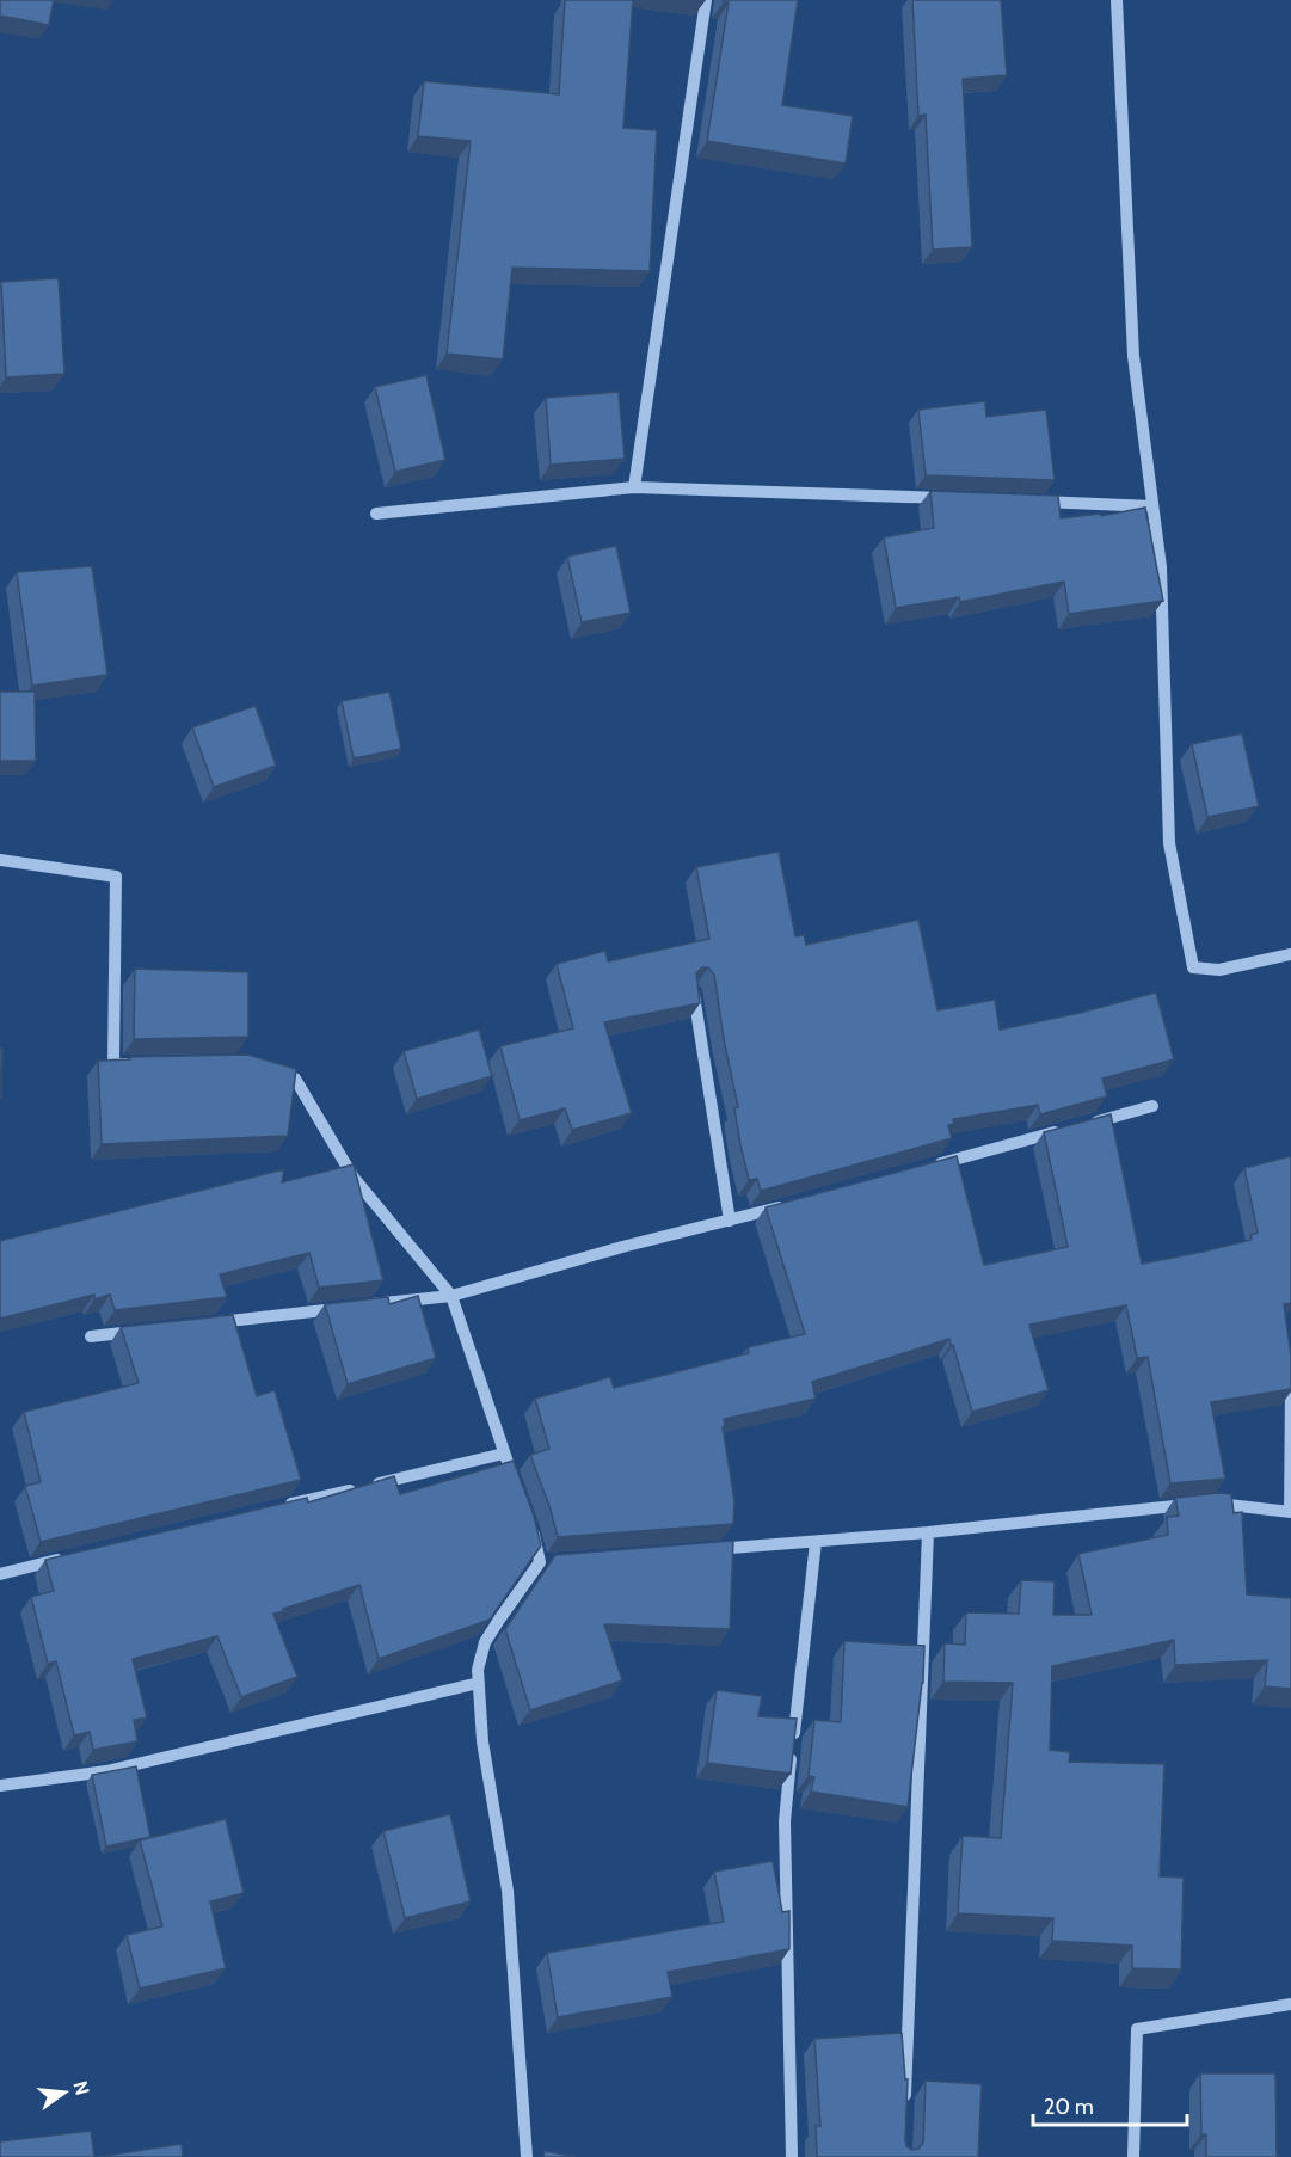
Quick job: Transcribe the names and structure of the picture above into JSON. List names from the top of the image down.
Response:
{
  "scale_bar": "20 m",
  "north": "right"
}
